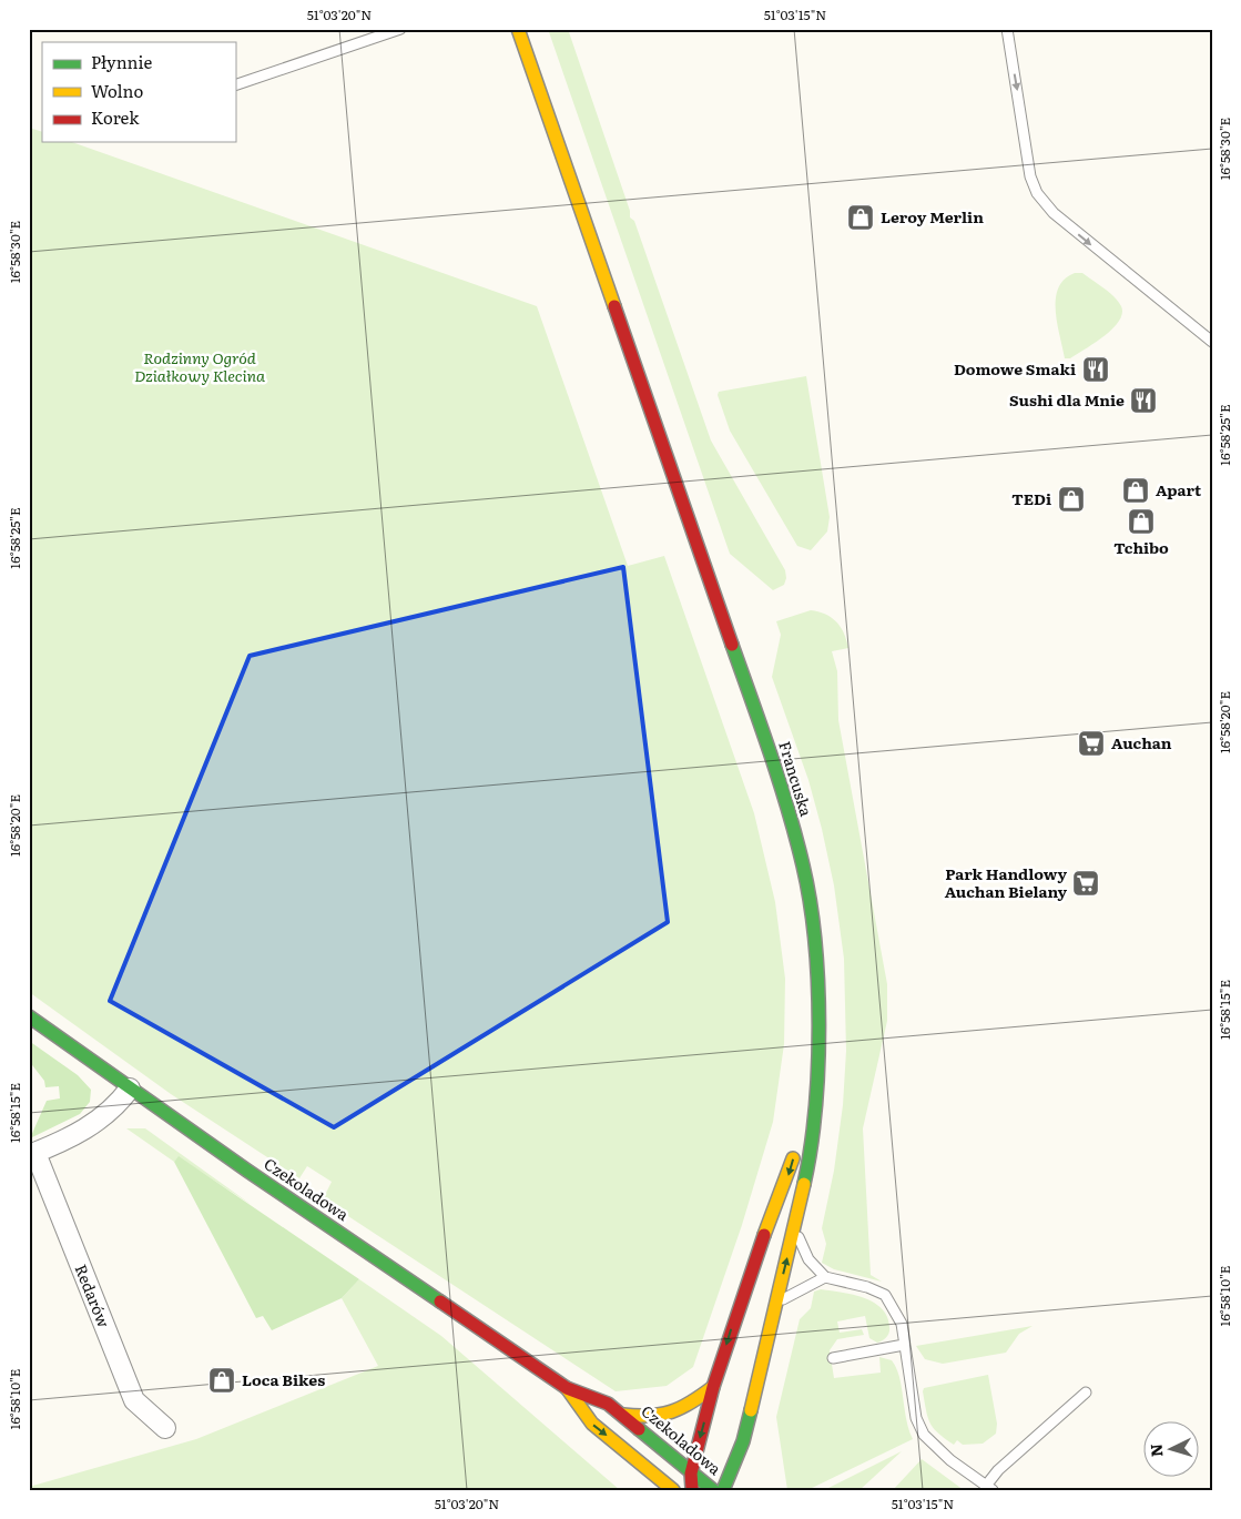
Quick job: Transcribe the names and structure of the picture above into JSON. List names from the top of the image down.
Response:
{
  "streets": {
    "main road": ["Francuska", "Czekoladowa"],
    "street": ["Redarów"]
  },
  "parks": ["Rodzinny Ogród Działkowy Klecina"],
  "places": {
    "shop": [
      "Leroy Merlin",
      "Apart",
      "TEDi",
      "Tchibo",
      "Loca Bikes"
    ],
    "restaurant": ["Domowe Smaki", "Sushi dla Mnie"],
    "supermarket": ["Auchan", "Park Handlowy Auchan Bielany"]
  },
  "legend": ["Płynnie", "Wolno", "Korek"],
  "north": "left",
  "coordinates": [
    "51°03'20\"N",
    "51°03'15\"N",
    "16°58'30\"E",
    "16°58'25\"E",
    "16°58'20\"E",
    "16°58'15\"E",
    "16°58'10\"E"
  ]
}
